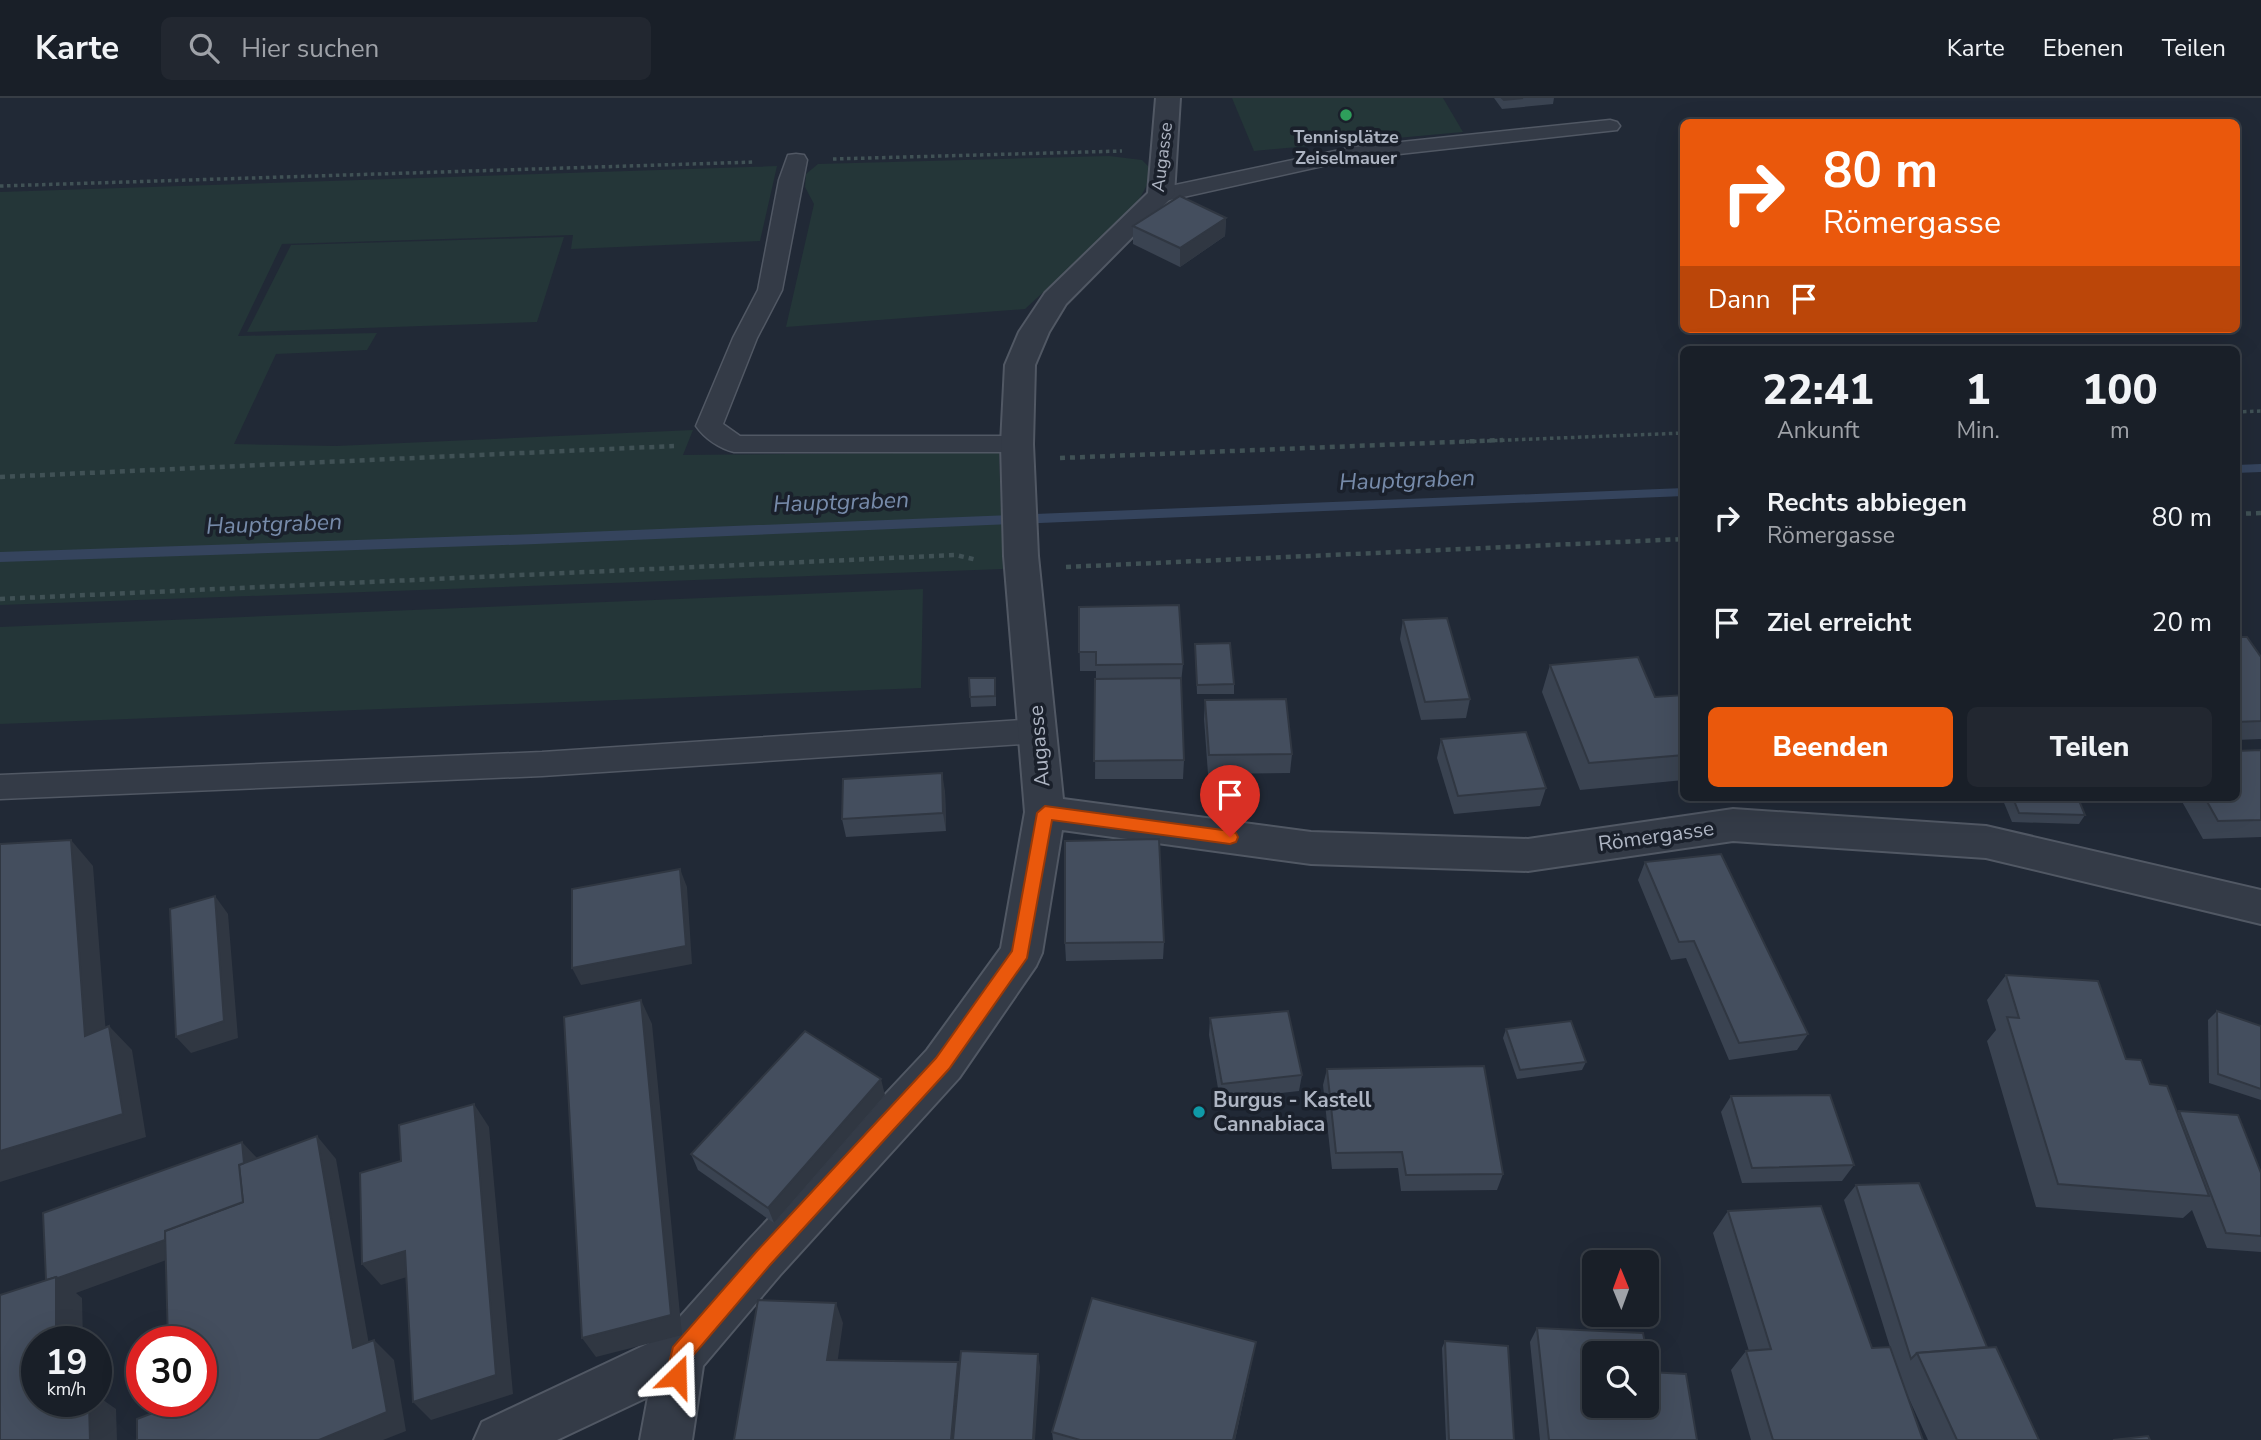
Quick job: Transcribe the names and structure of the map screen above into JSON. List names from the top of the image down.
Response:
{
  "streets": {
    "street": ["Augasse", "Römergasse"]
  },
  "crossings": [
    ["Augasse", "Römergasse"]
  ],
  "water": ["Hauptgraben"],
  "places": ["Tennisplätze Zeiselmauer", "Burgus - Kastell Cannabiaca"],
  "north": "top",
  "page": {
    "header": "Karte",
    "search": "Hier suchen",
    "nav": ["Karte", "Ebenen", "Teilen"],
    "turn": ["80 m", "Römergasse"],
    "then": "Dann",
    "eta": [
      "22:41",
      "Ankunft",
      "1",
      "Min.",
      "100",
      "m"
    ],
    "list": [
      {
        "name": "Rechts abbiegen",
        "note": "Römergasse",
        "value": "80 m"
      },
      {
        "name": "Ziel erreicht",
        "value": "20 m"
      }
    ],
    "buttons": ["Beenden", "Teilen"],
    "speed": "19 km/h",
    "limit": "30"
  }
}
